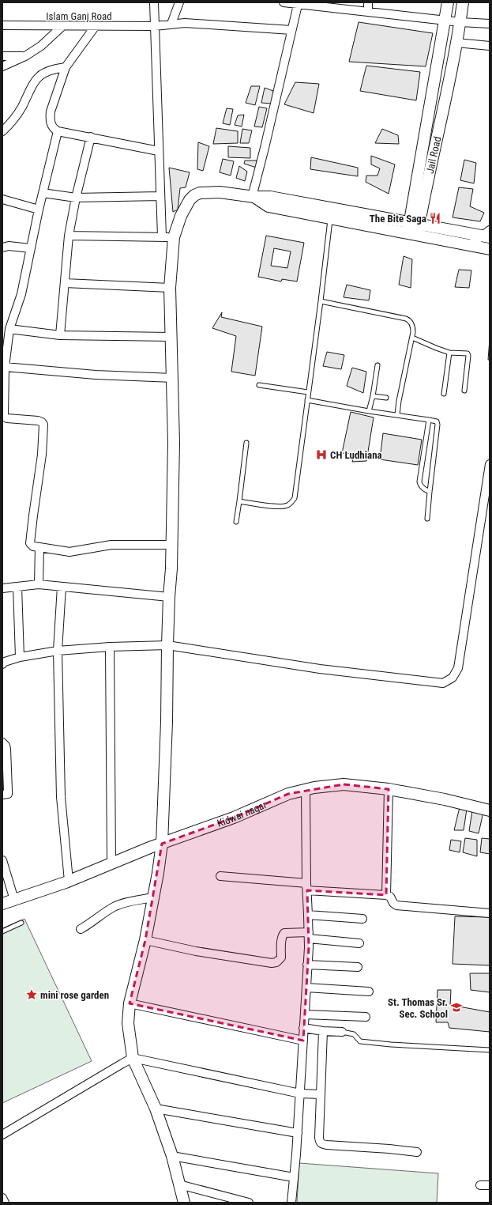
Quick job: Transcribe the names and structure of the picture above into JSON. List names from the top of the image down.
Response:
{
  "streets": {
    "street": ["Islam Ganj Road", "Jail Road", "Kidwai nagar"]
  },
  "places": {
    "restaurant": ["The Bite Saga"],
    "hospital": ["CH Ludhiana"],
    "place": ["mini rose garden"],
    "school or university": ["St. Thomas Sr. Sec. School"]
  }
}
